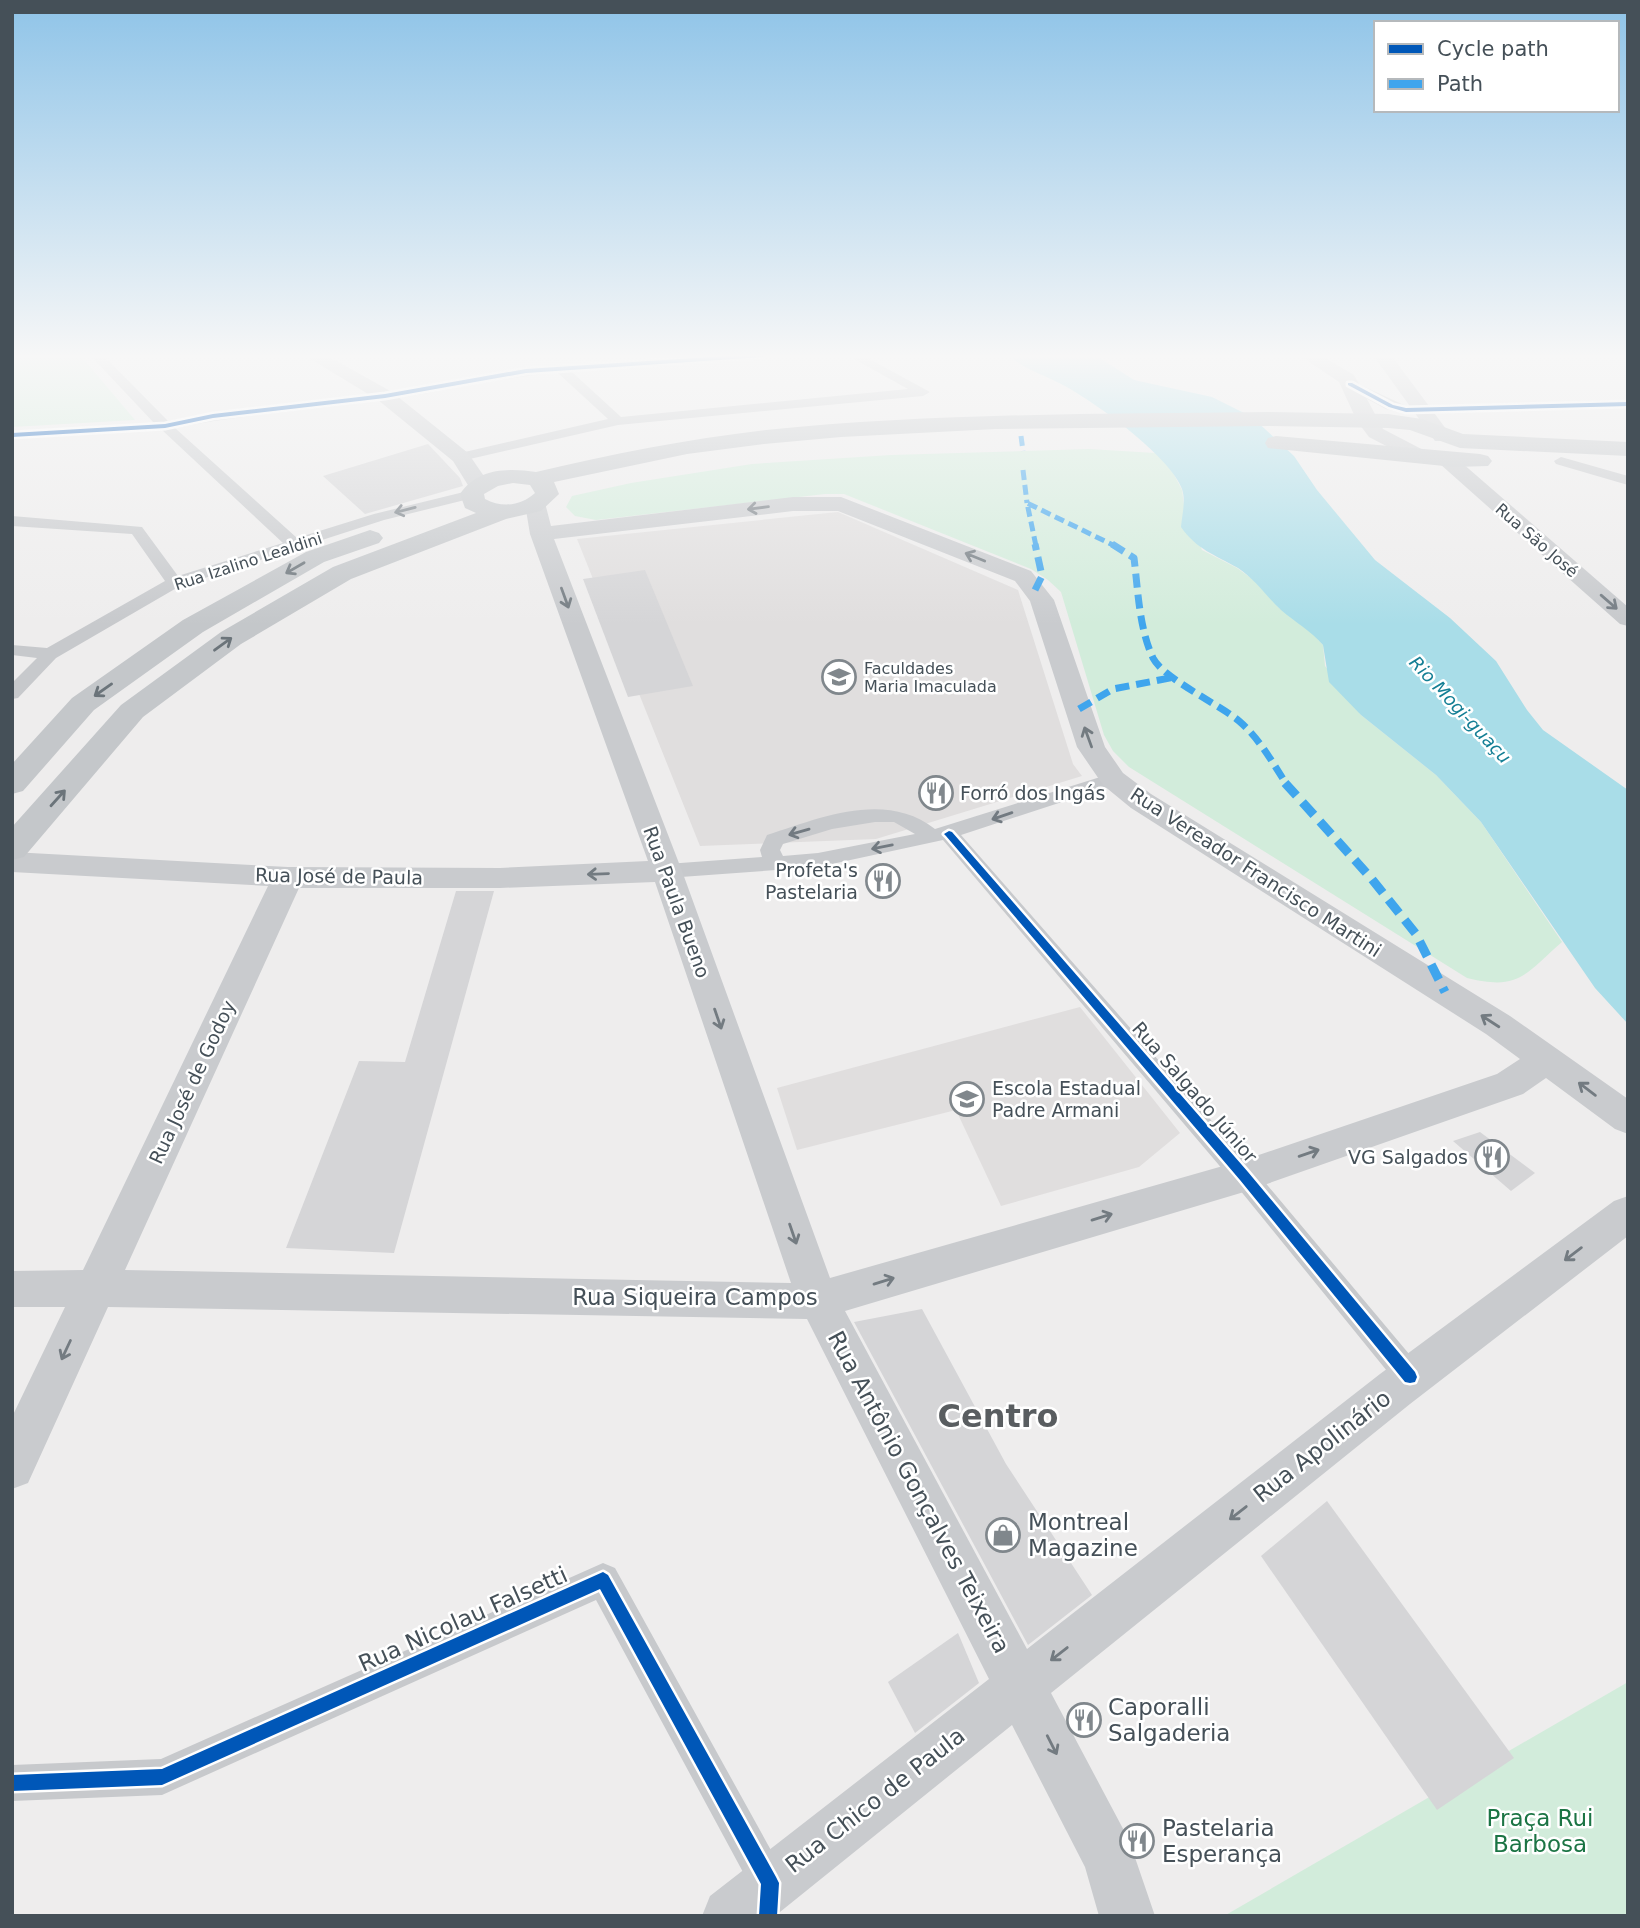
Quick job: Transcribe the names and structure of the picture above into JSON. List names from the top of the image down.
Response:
{
  "streets": {
    "main road": [
      "Rua Vereador Francisco Martini",
      "Rua José de Paula",
      "Rua Paula Bueno",
      "Rua José de Godoy",
      "Rua Siqueira Campos",
      "Rua Apolinário",
      "Rua Antônio Gonçalves Teixeira",
      "Rua Chico de Paula"
    ],
    "street": [
      "Rua São José",
      "Rua Izalino Lealdini",
      "Rua Salgado Júnior",
      "Rua Nicolau Falsetti"
    ]
  },
  "crossings": [
    ["Rua Vereador Francisco Martini", "Rua Paula Bueno"],
    ["Rua Vereador Francisco Martini", "Rua Siqueira Campos"],
    ["Rua José de Paula", "Rua Paula Bueno"],
    ["Rua José de Paula", "Rua José de Godoy"],
    ["Rua Paula Bueno", "Rua Siqueira Campos"],
    ["Rua Paula Bueno", "Rua Antônio Gonçalves Teixeira"],
    ["Rua José de Godoy", "Rua Siqueira Campos"],
    ["Rua Salgado Júnior", "Rua Siqueira Campos"],
    ["Rua Salgado Júnior", "Rua Apolinário"],
    ["Rua Siqueira Campos", "Rua Antônio Gonçalves Teixeira"],
    ["Rua Apolinário", "Rua Antônio Gonçalves Teixeira"],
    ["Rua Apolinário", "Rua Chico de Paula"],
    ["Rua Antônio Gonçalves Teixeira", "Rua Chico de Paula"],
    ["Rua Nicolau Falsetti", "Rua Chico de Paula"]
  ],
  "one_way": [
    "Rua São José",
    "Rua Izalino Lealdini",
    "Rua Vereador Francisco Martini",
    "Rua José de Paula",
    "Rua Paula Bueno",
    "Rua Siqueira Campos",
    "Rua Apolinário"
  ],
  "districts": ["Centro"],
  "water": ["Rio Mogi-guaçu"],
  "parks": ["Praça Rui Barbosa"],
  "places": {
    "school or university": ["Faculdades Maria Imaculada", "Escola Estadual Padre Armani"],
    "restaurant": [
      "Forró dos Ingás",
      "Profeta's Pastelaria",
      "VG Salgados",
      "Caporalli Salgaderia",
      "Pastelaria Esperança"
    ],
    "shop": ["Montreal Magazine"]
  },
  "legend": ["Cycle path", "Path"]
}
